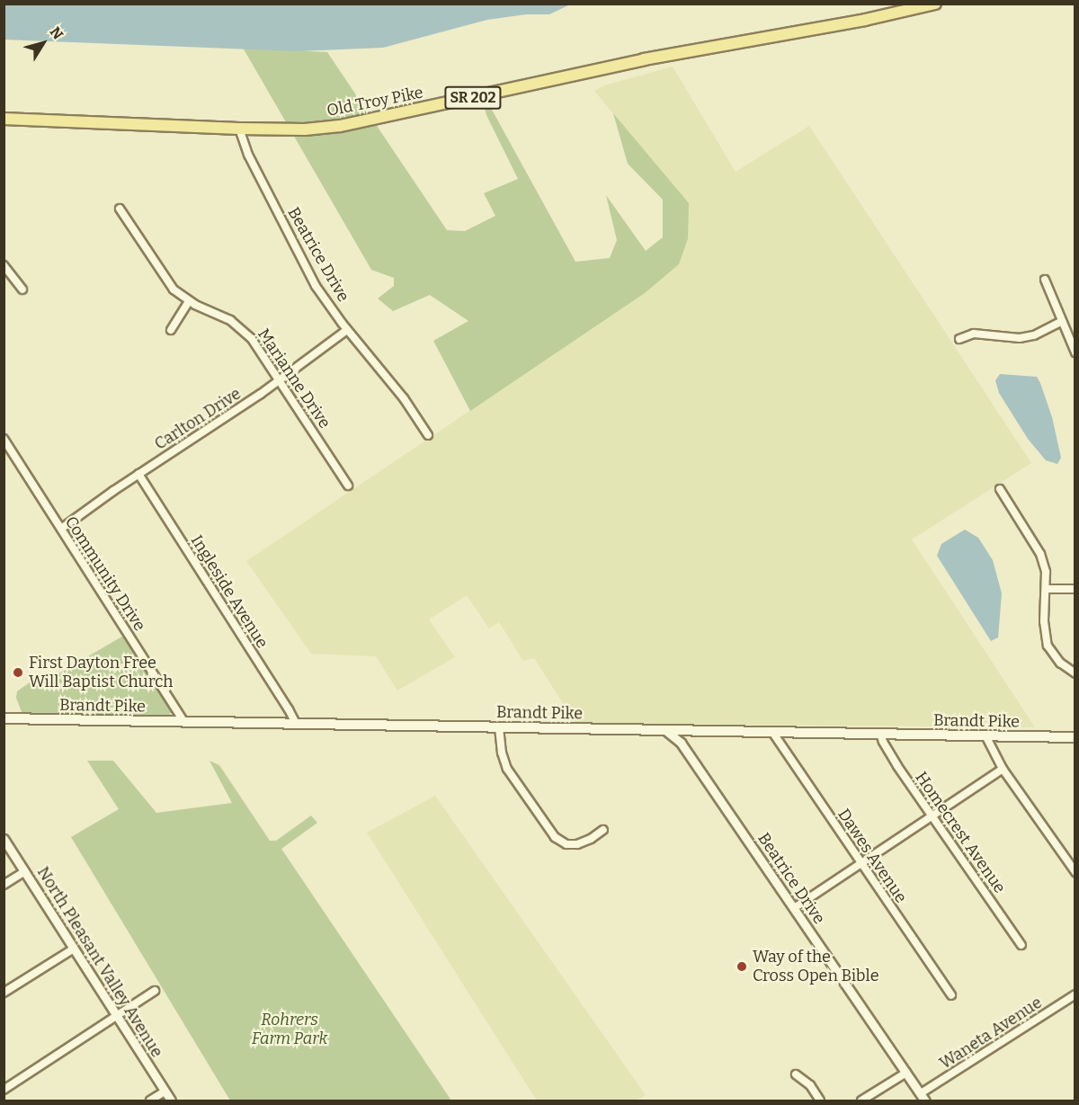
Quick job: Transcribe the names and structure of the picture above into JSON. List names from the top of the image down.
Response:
{
  "streets": {
    "main road": ["SR 202", "Old Troy Pike", "Brandt Pike"],
    "street": [
      "Beatrice Drive",
      "Marianne Drive",
      "Carlton Drive",
      "Community Drive",
      "Ingleside Avenue",
      "Homecrest Avenue",
      "Dawes Avenue",
      "North Pleasant Valley Avenue",
      "Waneta Avenue"
    ]
  },
  "crossings": [
    ["Old Troy Pike", "Beatrice Drive"],
    ["Beatrice Drive", "Carlton Drive"],
    ["Beatrice Drive", "Brandt Pike"],
    ["Beatrice Drive", "Waneta Avenue"],
    ["Marianne Drive", "Carlton Drive"],
    ["Carlton Drive", "Community Drive"],
    ["Carlton Drive", "Ingleside Avenue"],
    ["Community Drive", "Brandt Pike"],
    ["Ingleside Avenue", "Brandt Pike"],
    ["Brandt Pike", "Homecrest Avenue"],
    ["Brandt Pike", "Dawes Avenue"]
  ],
  "parks": ["Rohrers Farm Park"],
  "places": ["First Dayton Free Will Baptist Church", "Way of the Cross Open Bible"],
  "north": "top right"
}
